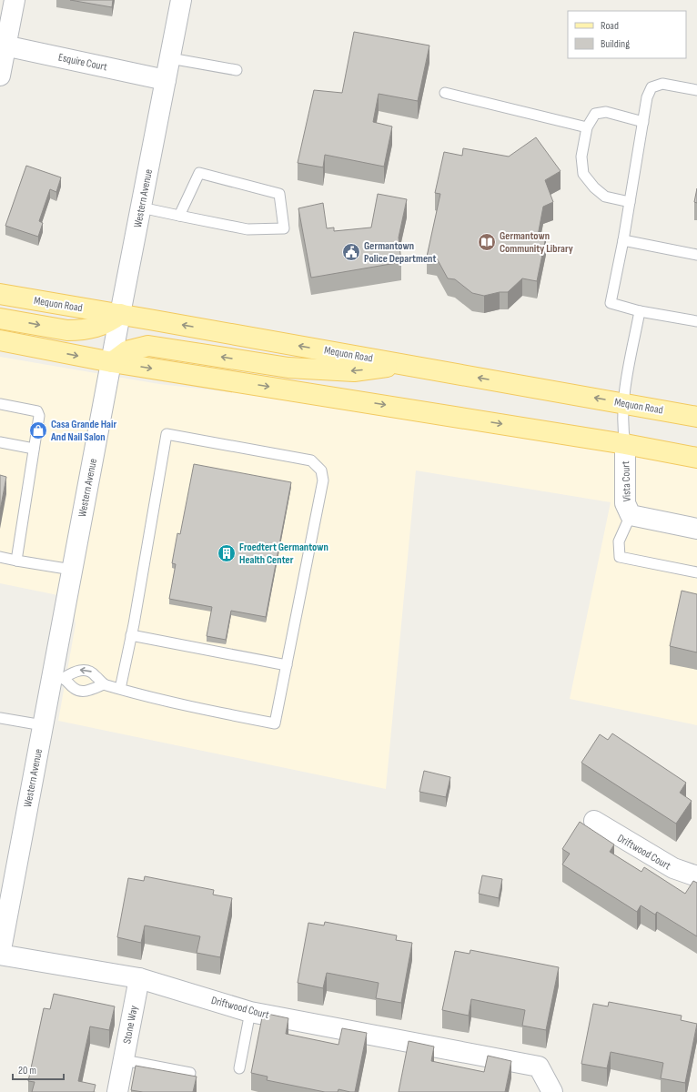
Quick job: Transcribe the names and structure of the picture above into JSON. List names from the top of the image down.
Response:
{
  "streets": {
    "main road": ["Mequon Road"],
    "street": [
      "Esquire Court",
      "Western Avenue",
      "Vista Court",
      "Driftwood Court",
      "Stone Way"
    ]
  },
  "crossings": [
    ["Esquire Court", "Western Avenue"],
    ["Western Avenue", "Mequon Road"],
    ["Western Avenue", "Driftwood Court"],
    ["Driftwood Court", "Stone Way"]
  ],
  "places": {
    "library": ["Germantown Community Library"],
    "public building": ["Germantown Police Department"],
    "shop": ["Casa Grande Hair And Nail Salon"],
    "building": ["Froedtert Germantown Health Center"]
  },
  "legend": ["Road", "Building"],
  "scale_bar": "20 m"
}
